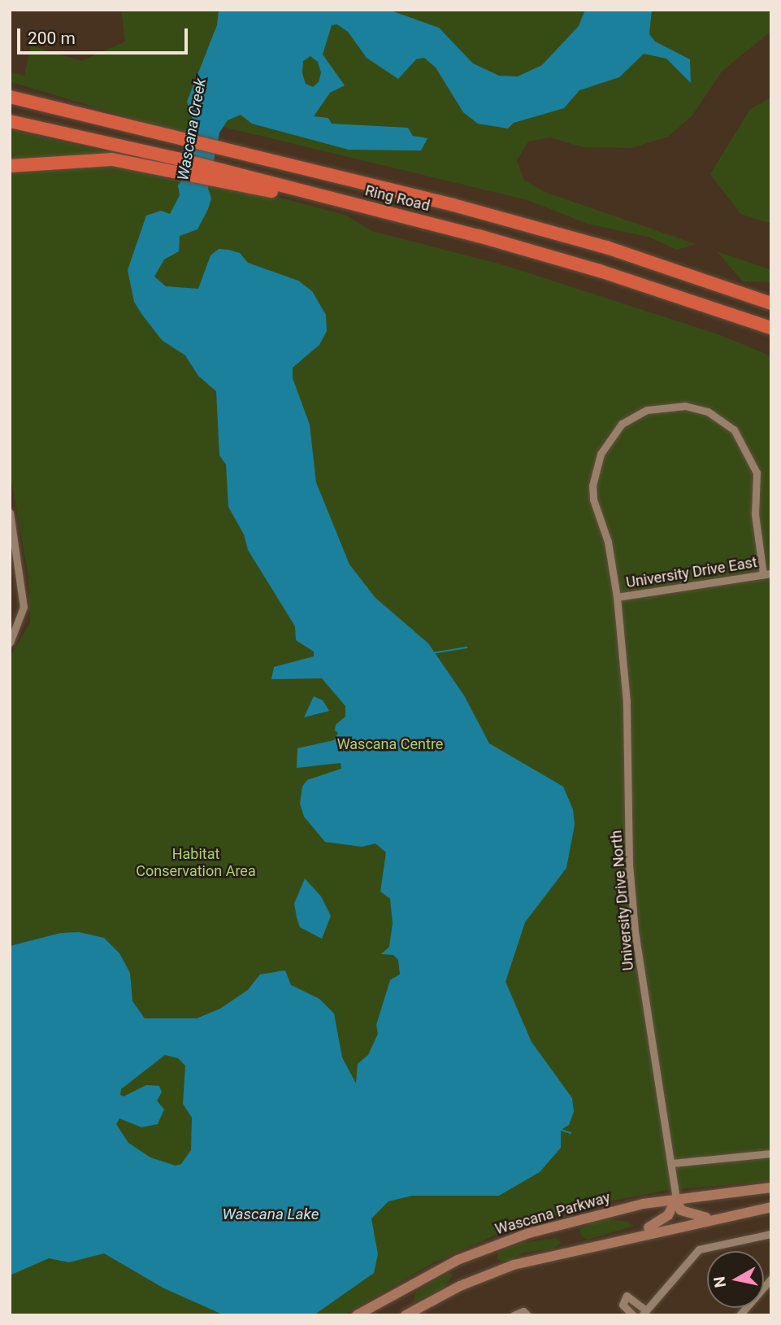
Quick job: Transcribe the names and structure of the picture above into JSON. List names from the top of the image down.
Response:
{
  "streets": {
    "highway": ["Ring Road"],
    "main road": ["Wascana Parkway"],
    "street": ["University Drive East", "University Drive North"]
  },
  "crossings": [
    ["University Drive East", "University Drive North"],
    ["University Drive North", "Wascana Parkway"]
  ],
  "water": ["Wascana Creek", "Wascana Lake"],
  "parks": ["Wascana Centre", "Habitat Conservation Area"],
  "scale_bar": "200 m",
  "north": "left"
}
